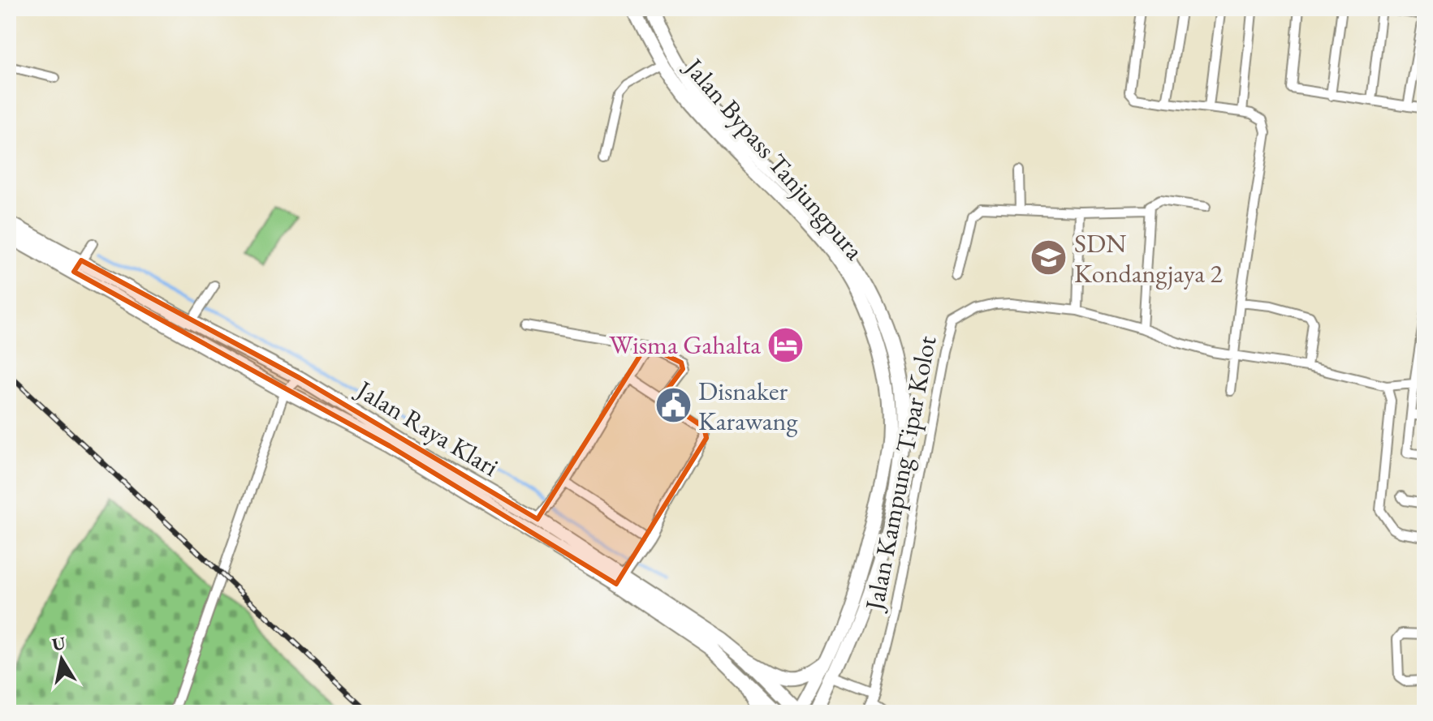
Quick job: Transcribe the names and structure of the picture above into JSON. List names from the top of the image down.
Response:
{
  "streets": {
    "main road": ["Jalan Bypass Tanjungpura", "Jalan Raya Klari"],
    "street": ["Jalan Kampung Tipar Kolot"]
  },
  "crossings": [
    ["Jalan Bypass Tanjungpura", "Jalan Raya Klari"]
  ],
  "places": {
    "school or university": ["SDN Kondangjaya 2"],
    "hotel": ["Wisma Gahalta"],
    "public building": ["Disnaker Karawang"]
  },
  "north": "top"
}
